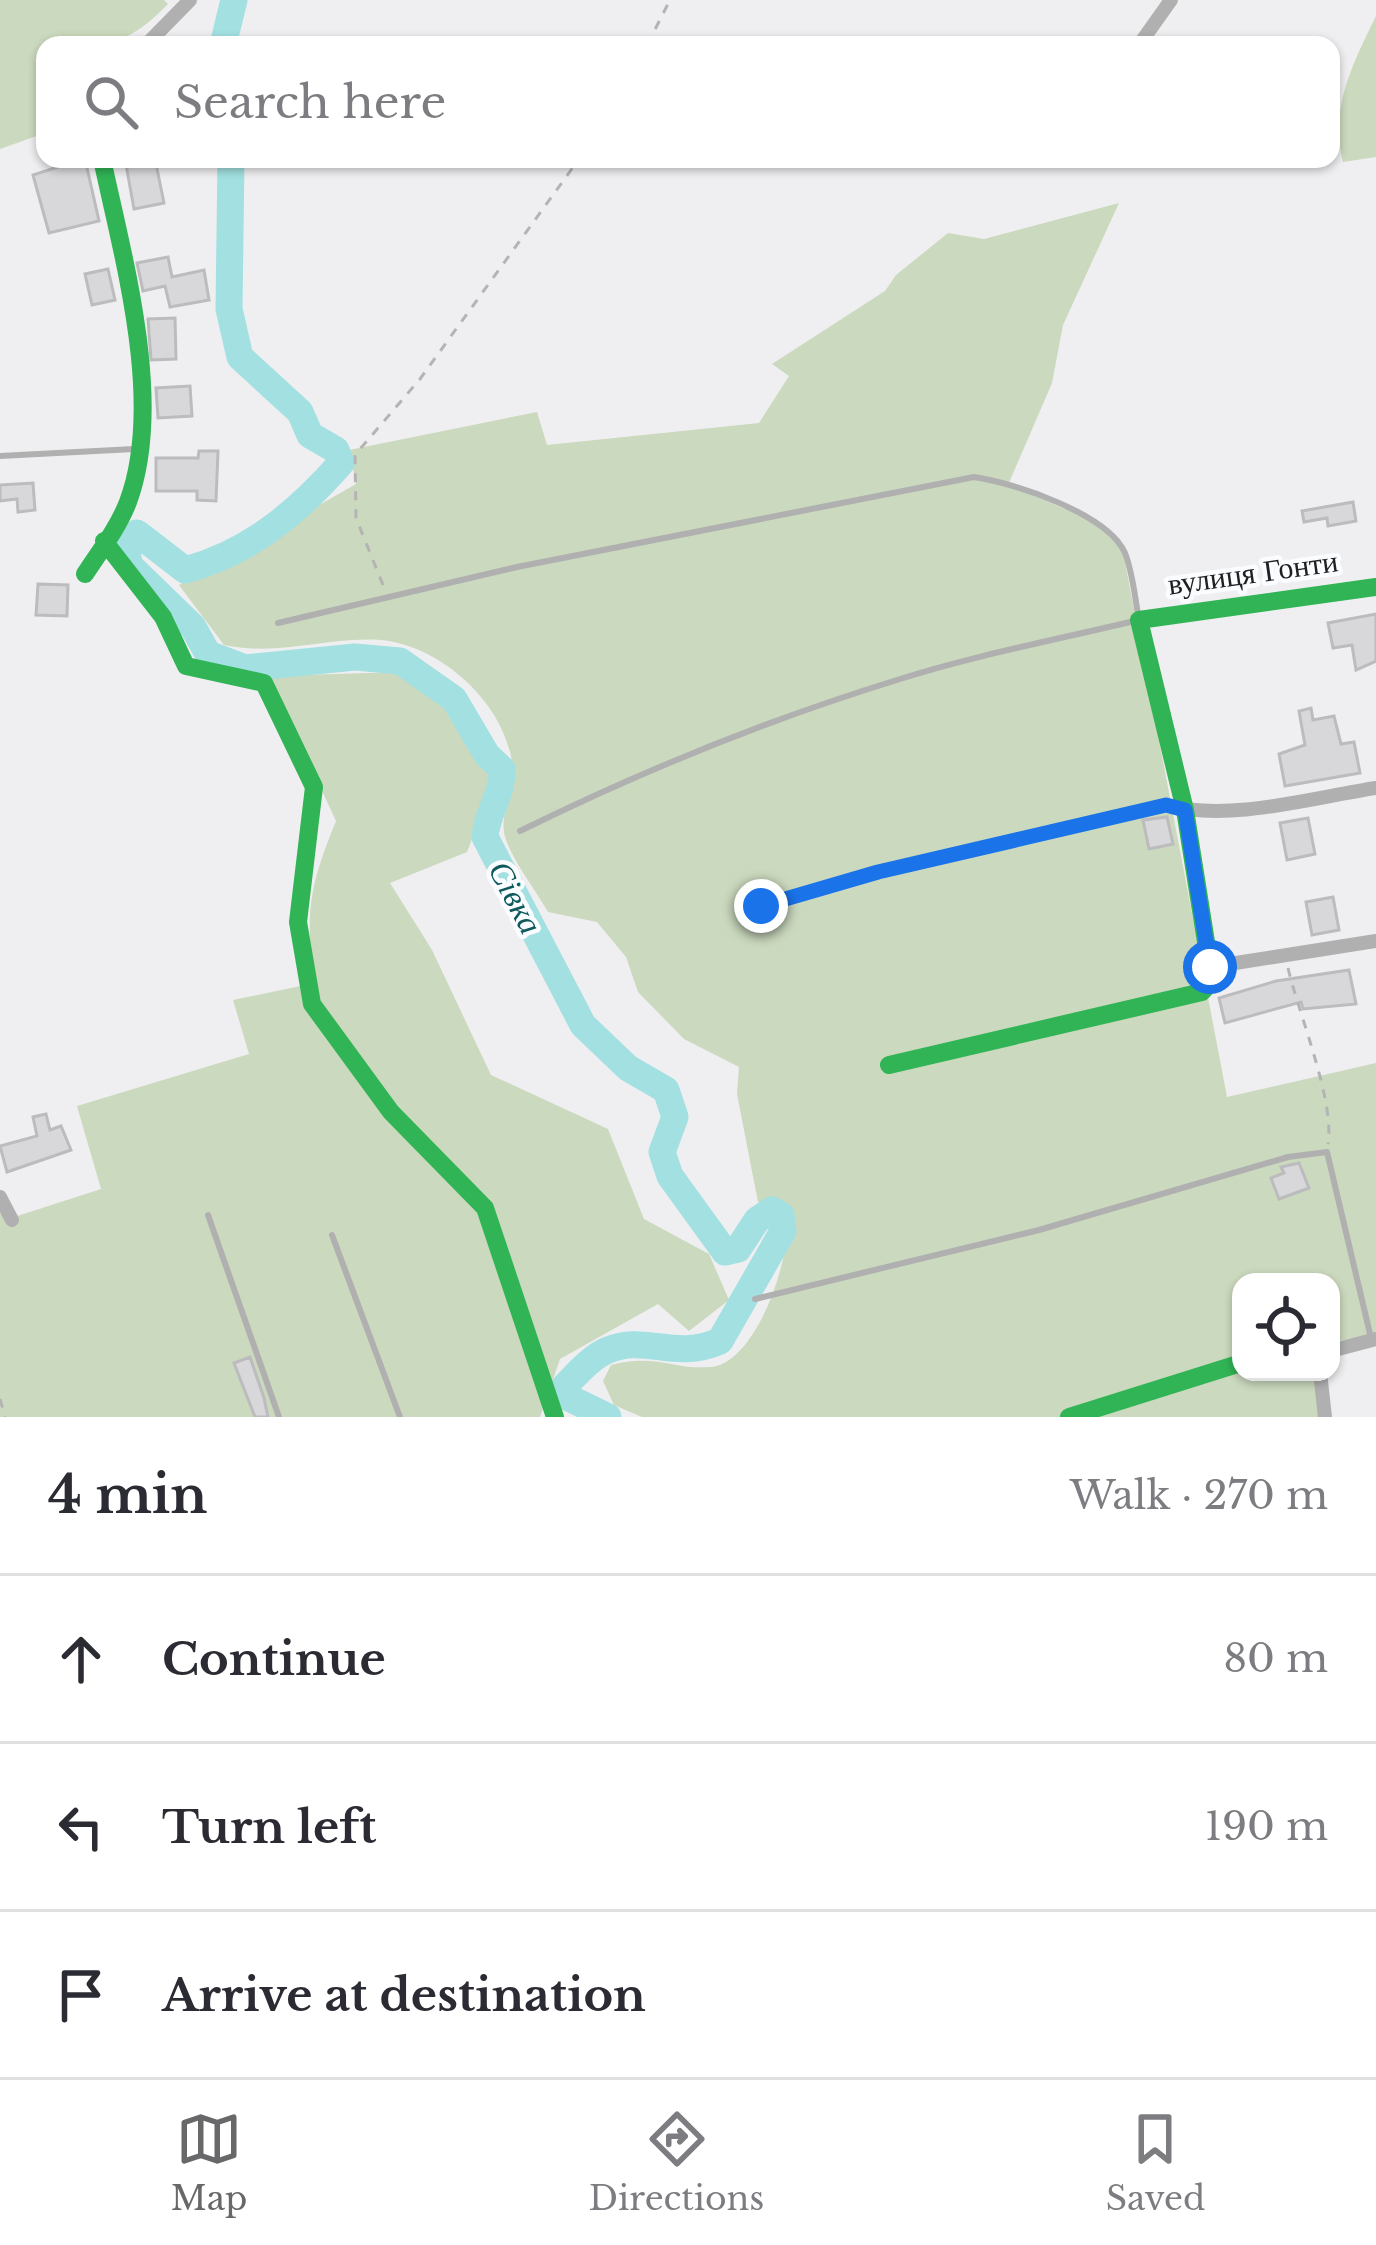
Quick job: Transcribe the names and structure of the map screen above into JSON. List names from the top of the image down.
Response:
{
  "streets": {
    "street": ["вулиця Гонти"]
  },
  "water": ["Сівка"],
  "page": {
    "search": "Search here",
    "heading": ["4 min", "Walk · 270 m"],
    "list": [
      ["Continue", "80 m"],
      ["Turn left", "190 m"],
      "Arrive at destination"
    ],
    "nav": ["Map", "Directions", "Saved"]
  }
}
